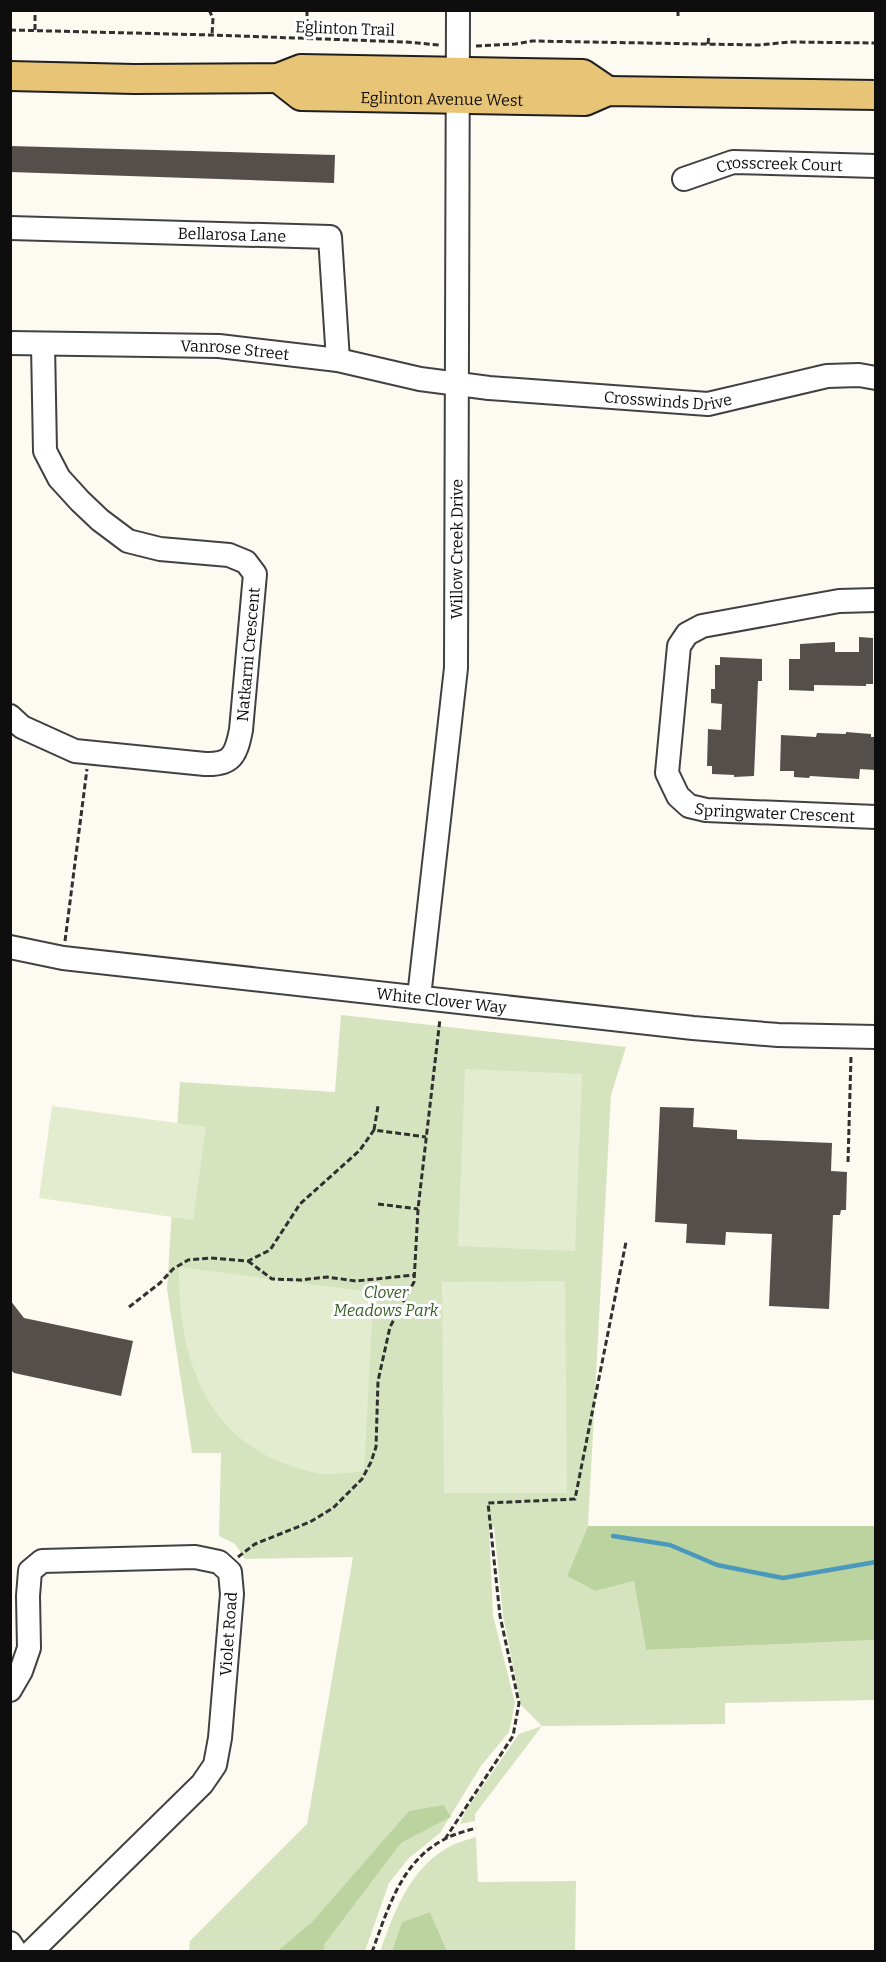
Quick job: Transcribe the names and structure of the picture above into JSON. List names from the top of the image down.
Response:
{
  "streets": {
    "main road": ["Eglinton Avenue West"],
    "street": [
      "Crosscreek Court",
      "Bellarosa Lane",
      "Vanrose Street",
      "Crosswinds Drive",
      "Willow Creek Drive",
      "Natkarni Crescent",
      "Springwater Crescent",
      "White Clover Way",
      "Violet Road"
    ],
    "path": ["Eglinton Trail"]
  },
  "crossings": [
    ["Eglinton Avenue West", "Willow Creek Drive"],
    ["Bellarosa Lane", "Vanrose Street"],
    ["Vanrose Street", "Crosswinds Drive"],
    ["Vanrose Street", "Willow Creek Drive"],
    ["Vanrose Street", "Natkarni Crescent"],
    ["Crosswinds Drive", "Willow Creek Drive"],
    ["Willow Creek Drive", "White Clover Way"]
  ],
  "parks": ["Clover Meadows Park"]
}
